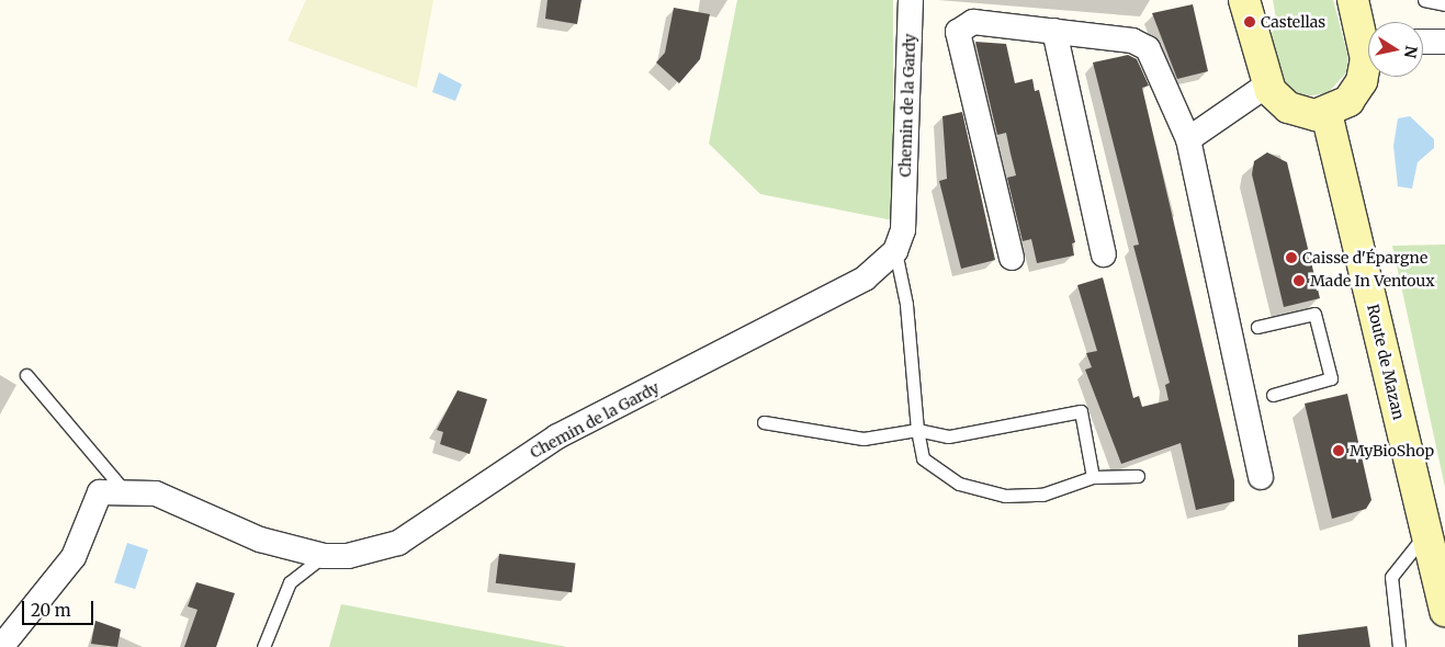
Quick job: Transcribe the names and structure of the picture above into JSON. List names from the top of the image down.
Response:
{
  "streets": {
    "main road": ["Route de Mazan"],
    "street": ["Chemin de la Gardy"]
  },
  "places": [
    "Castellas",
    "Caisse d'Épargne",
    "Made In Ventoux",
    "MyBioShop"
  ],
  "scale_bar": "20 m",
  "north": "right"
}
